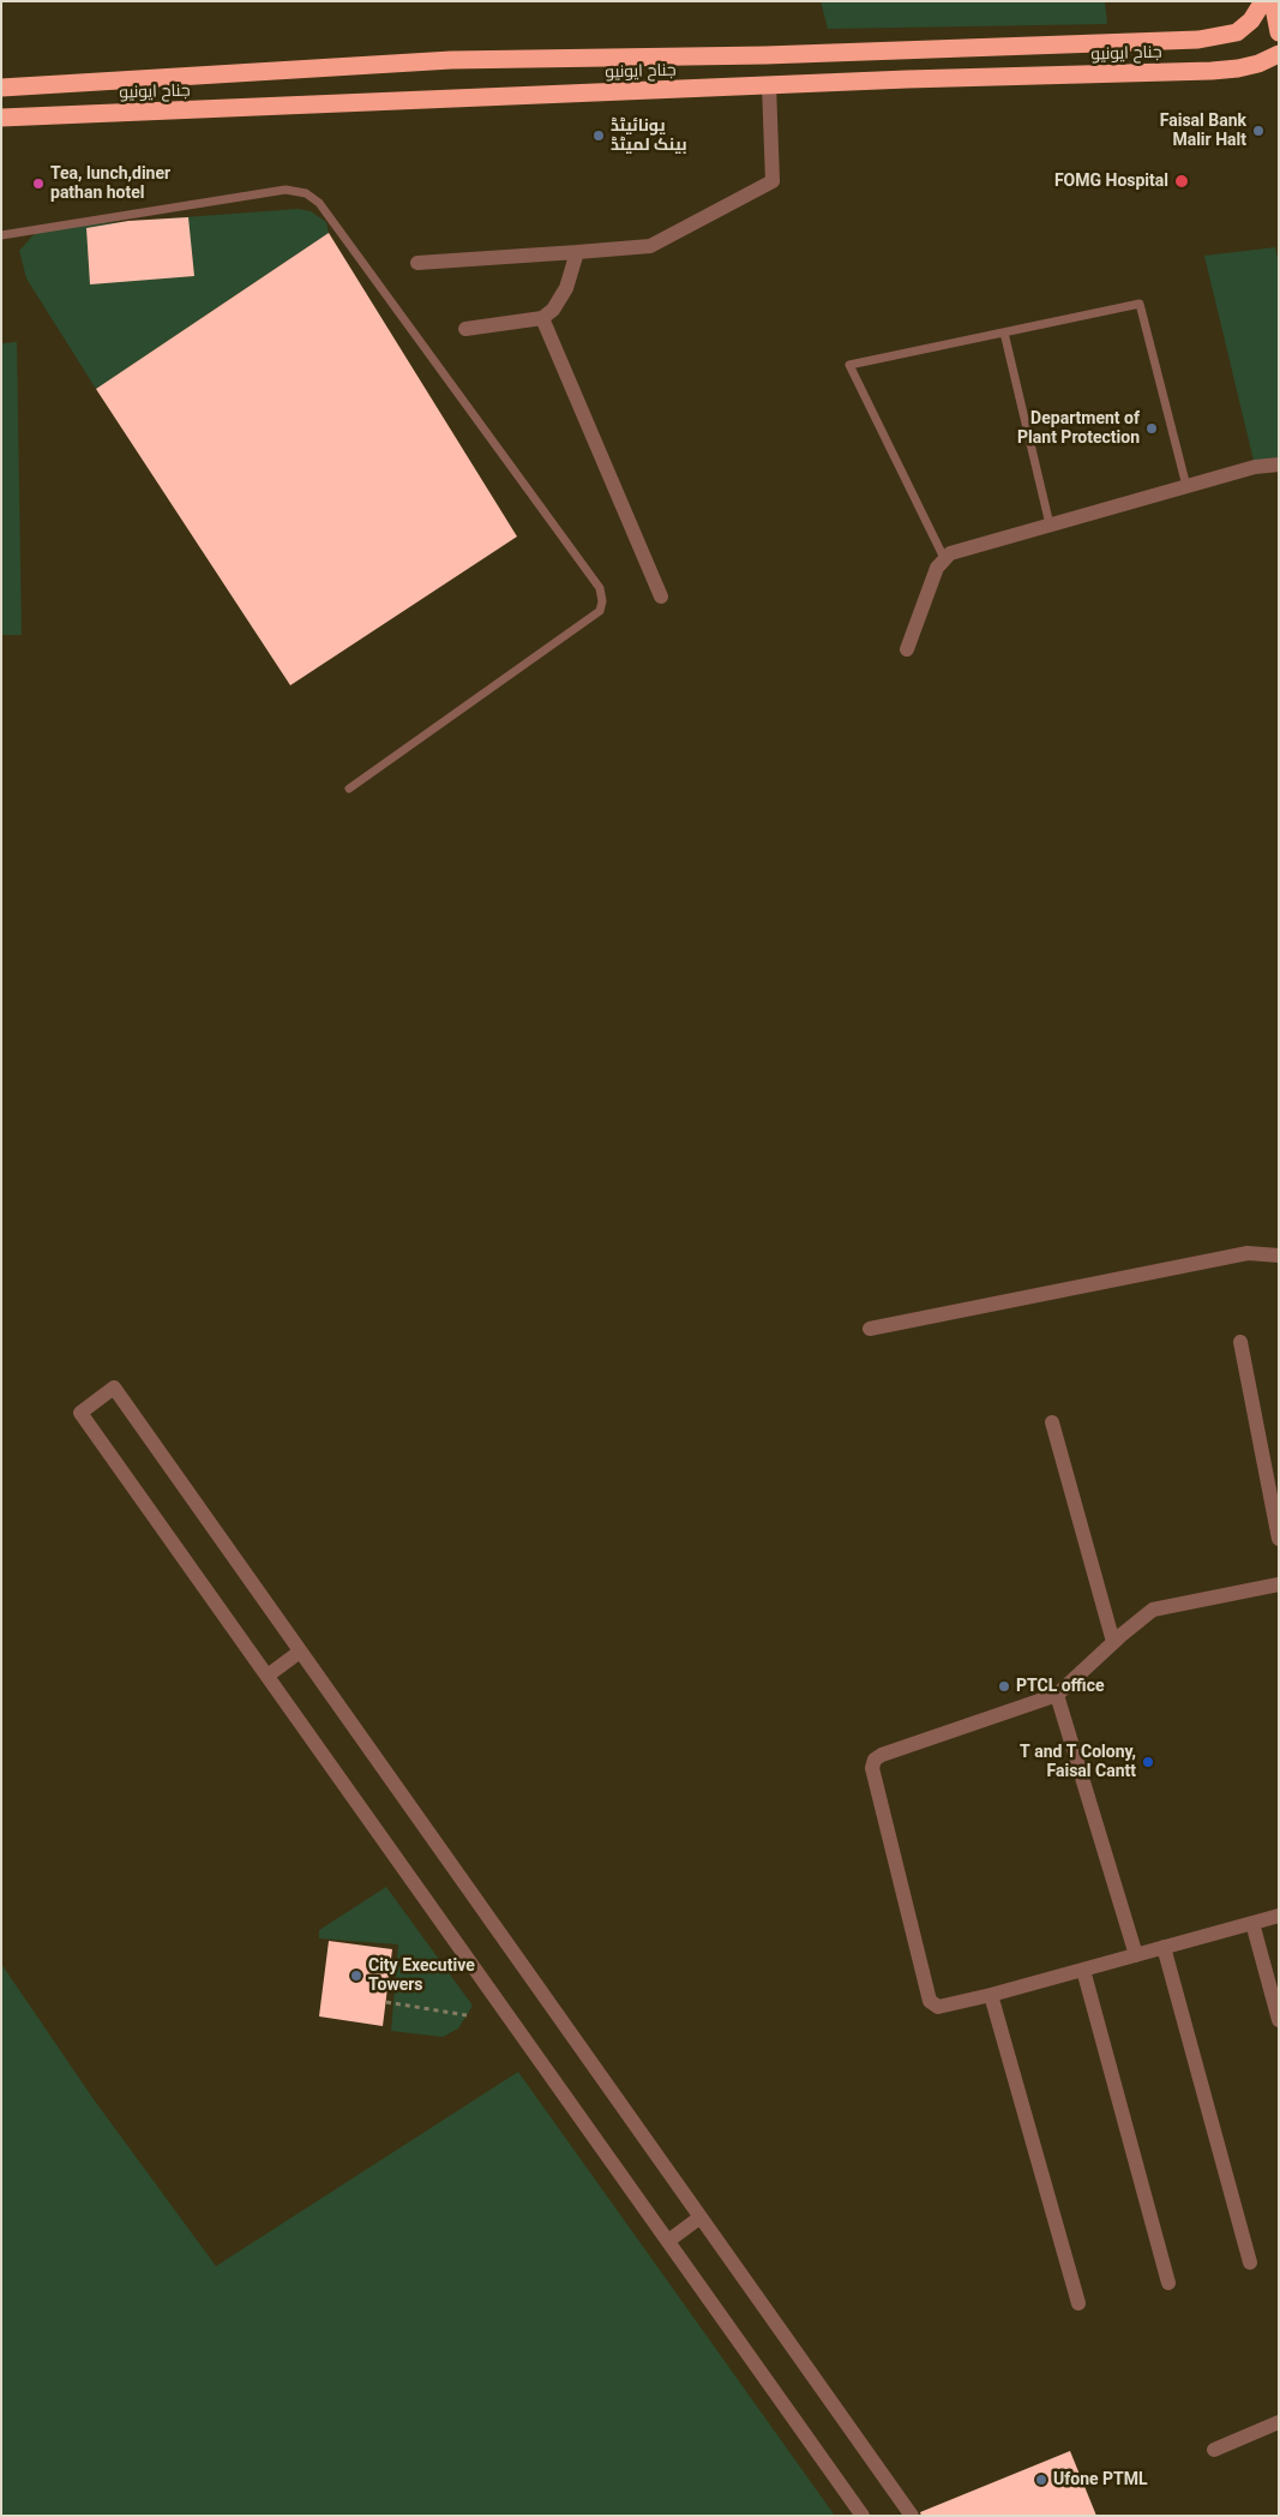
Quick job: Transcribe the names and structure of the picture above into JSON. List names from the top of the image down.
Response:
{
  "streets": {
    "highway": ["جناح ایونیو"]
  },
  "places": [
    "Faisal Bank Malir Halt",
    "یونائیٹڈ بینک لمیٹڈ",
    "FOMG Hospital",
    "Tea, lunch,diner pathan hotel",
    "Department of Plant Protection",
    "PTCL office",
    "T and T Colony, Faisal Cantt",
    "City Executive Towers",
    "Ufone PTML"
  ]
}
